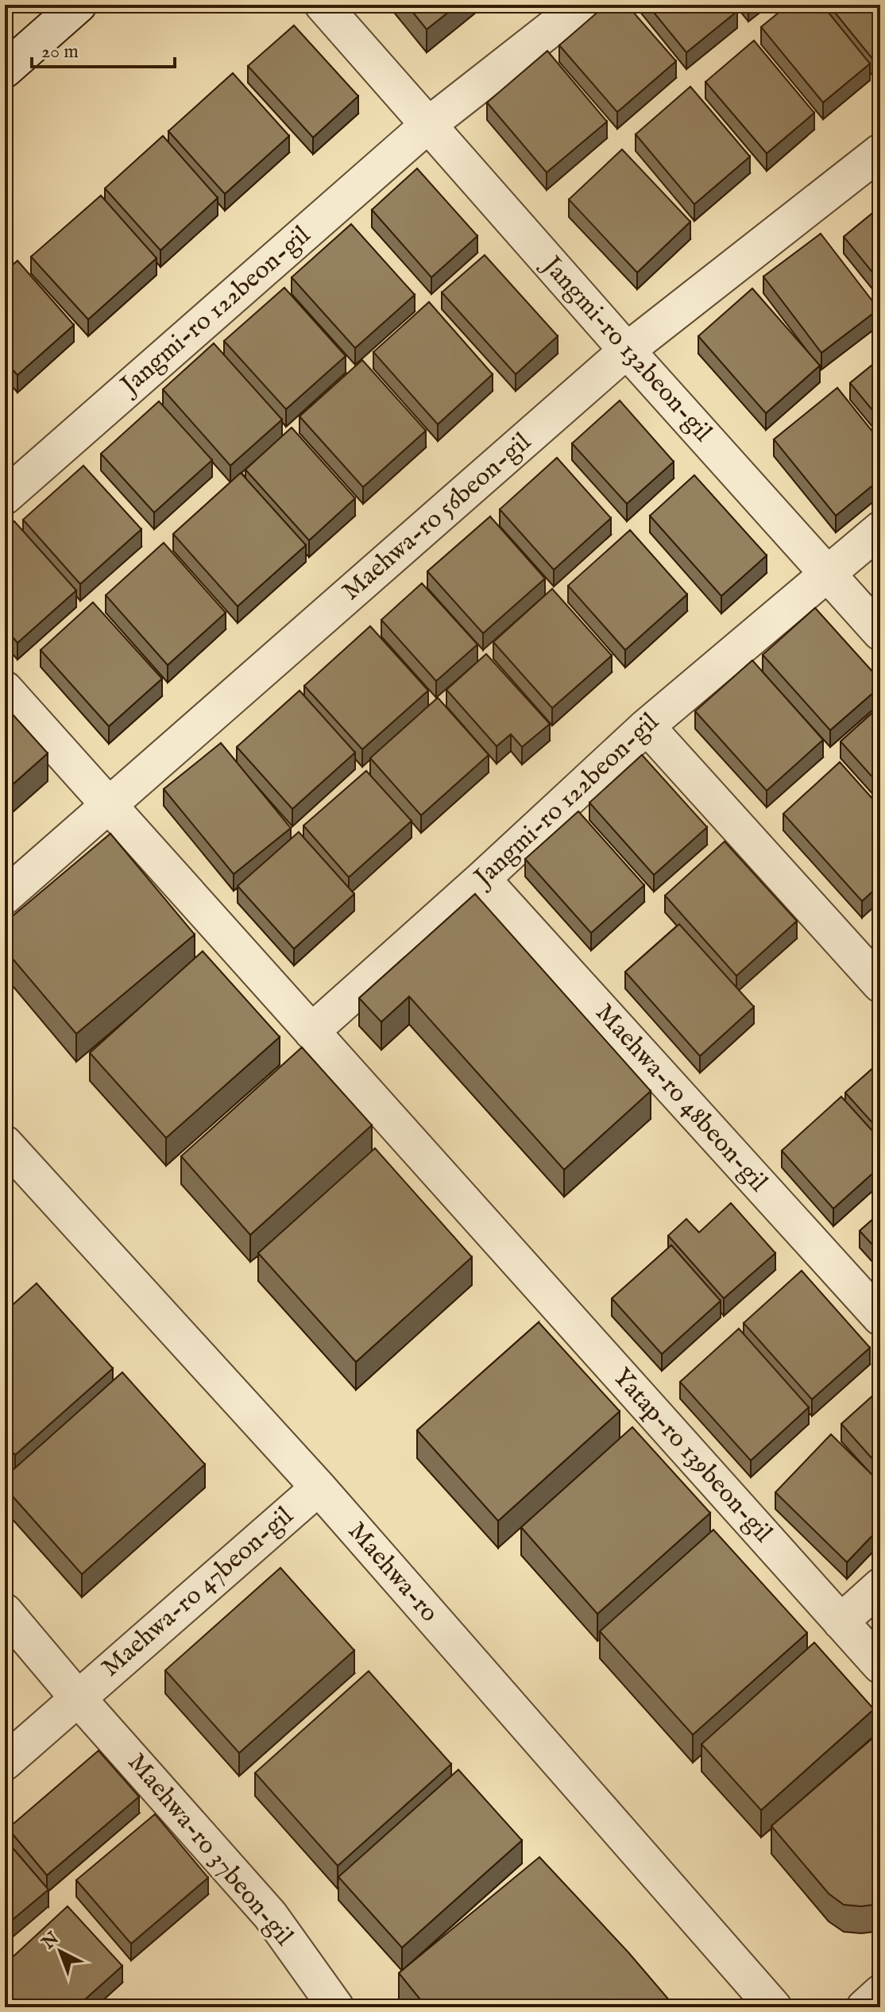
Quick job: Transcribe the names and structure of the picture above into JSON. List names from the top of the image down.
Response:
{
  "streets": {
    "street": [
      "Jangmi-ro 122beon-gil",
      "Jangmi-ro 132beon-gil",
      "Maehwa-ro 56beon-gil",
      "Maehwa-ro 48beon-gil",
      "Yatap-ro 139beon-gil",
      "Maehwa-ro",
      "Maehwa-ro 47beon-gil",
      "Maehwa-ro 37beon-gil"
    ]
  },
  "crossings": [
    ["Jangmi-ro 122beon-gil", "Jangmi-ro 132beon-gil"],
    ["Jangmi-ro 122beon-gil", "Maehwa-ro 48beon-gil"],
    ["Jangmi-ro 122beon-gil", "Yatap-ro 139beon-gil"],
    ["Jangmi-ro 132beon-gil", "Maehwa-ro 56beon-gil"],
    ["Maehwa-ro", "Maehwa-ro 47beon-gil"],
    ["Maehwa-ro 47beon-gil", "Maehwa-ro 37beon-gil"]
  ],
  "scale_bar": "20 m",
  "north": "top left"
}
